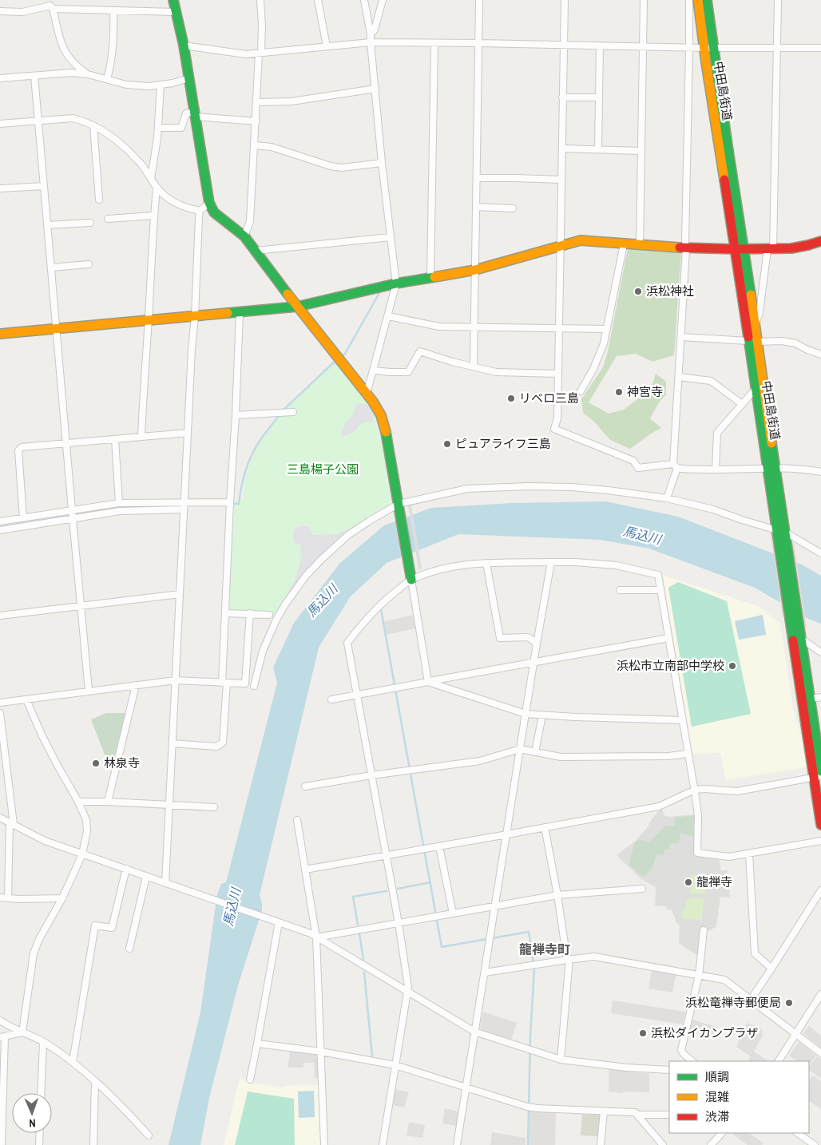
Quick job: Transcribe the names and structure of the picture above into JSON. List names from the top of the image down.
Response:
{
  "streets": {
    "street": ["中田島街道"]
  },
  "districts": ["龍禅寺町"],
  "water": ["馬込川"],
  "parks": ["三島楊子公園"],
  "places": [
    "浜松神社",
    "神宮寺",
    "リベロ三島",
    "ピュアライフ三島",
    "浜松市立南部中学校",
    "林泉寺",
    "龍禅寺",
    "浜松竜禅寺郵便局",
    "浜松ダイカンプラザ"
  ],
  "legend": ["順調", "混雑", "渋滞"],
  "north": "bottom"
}
